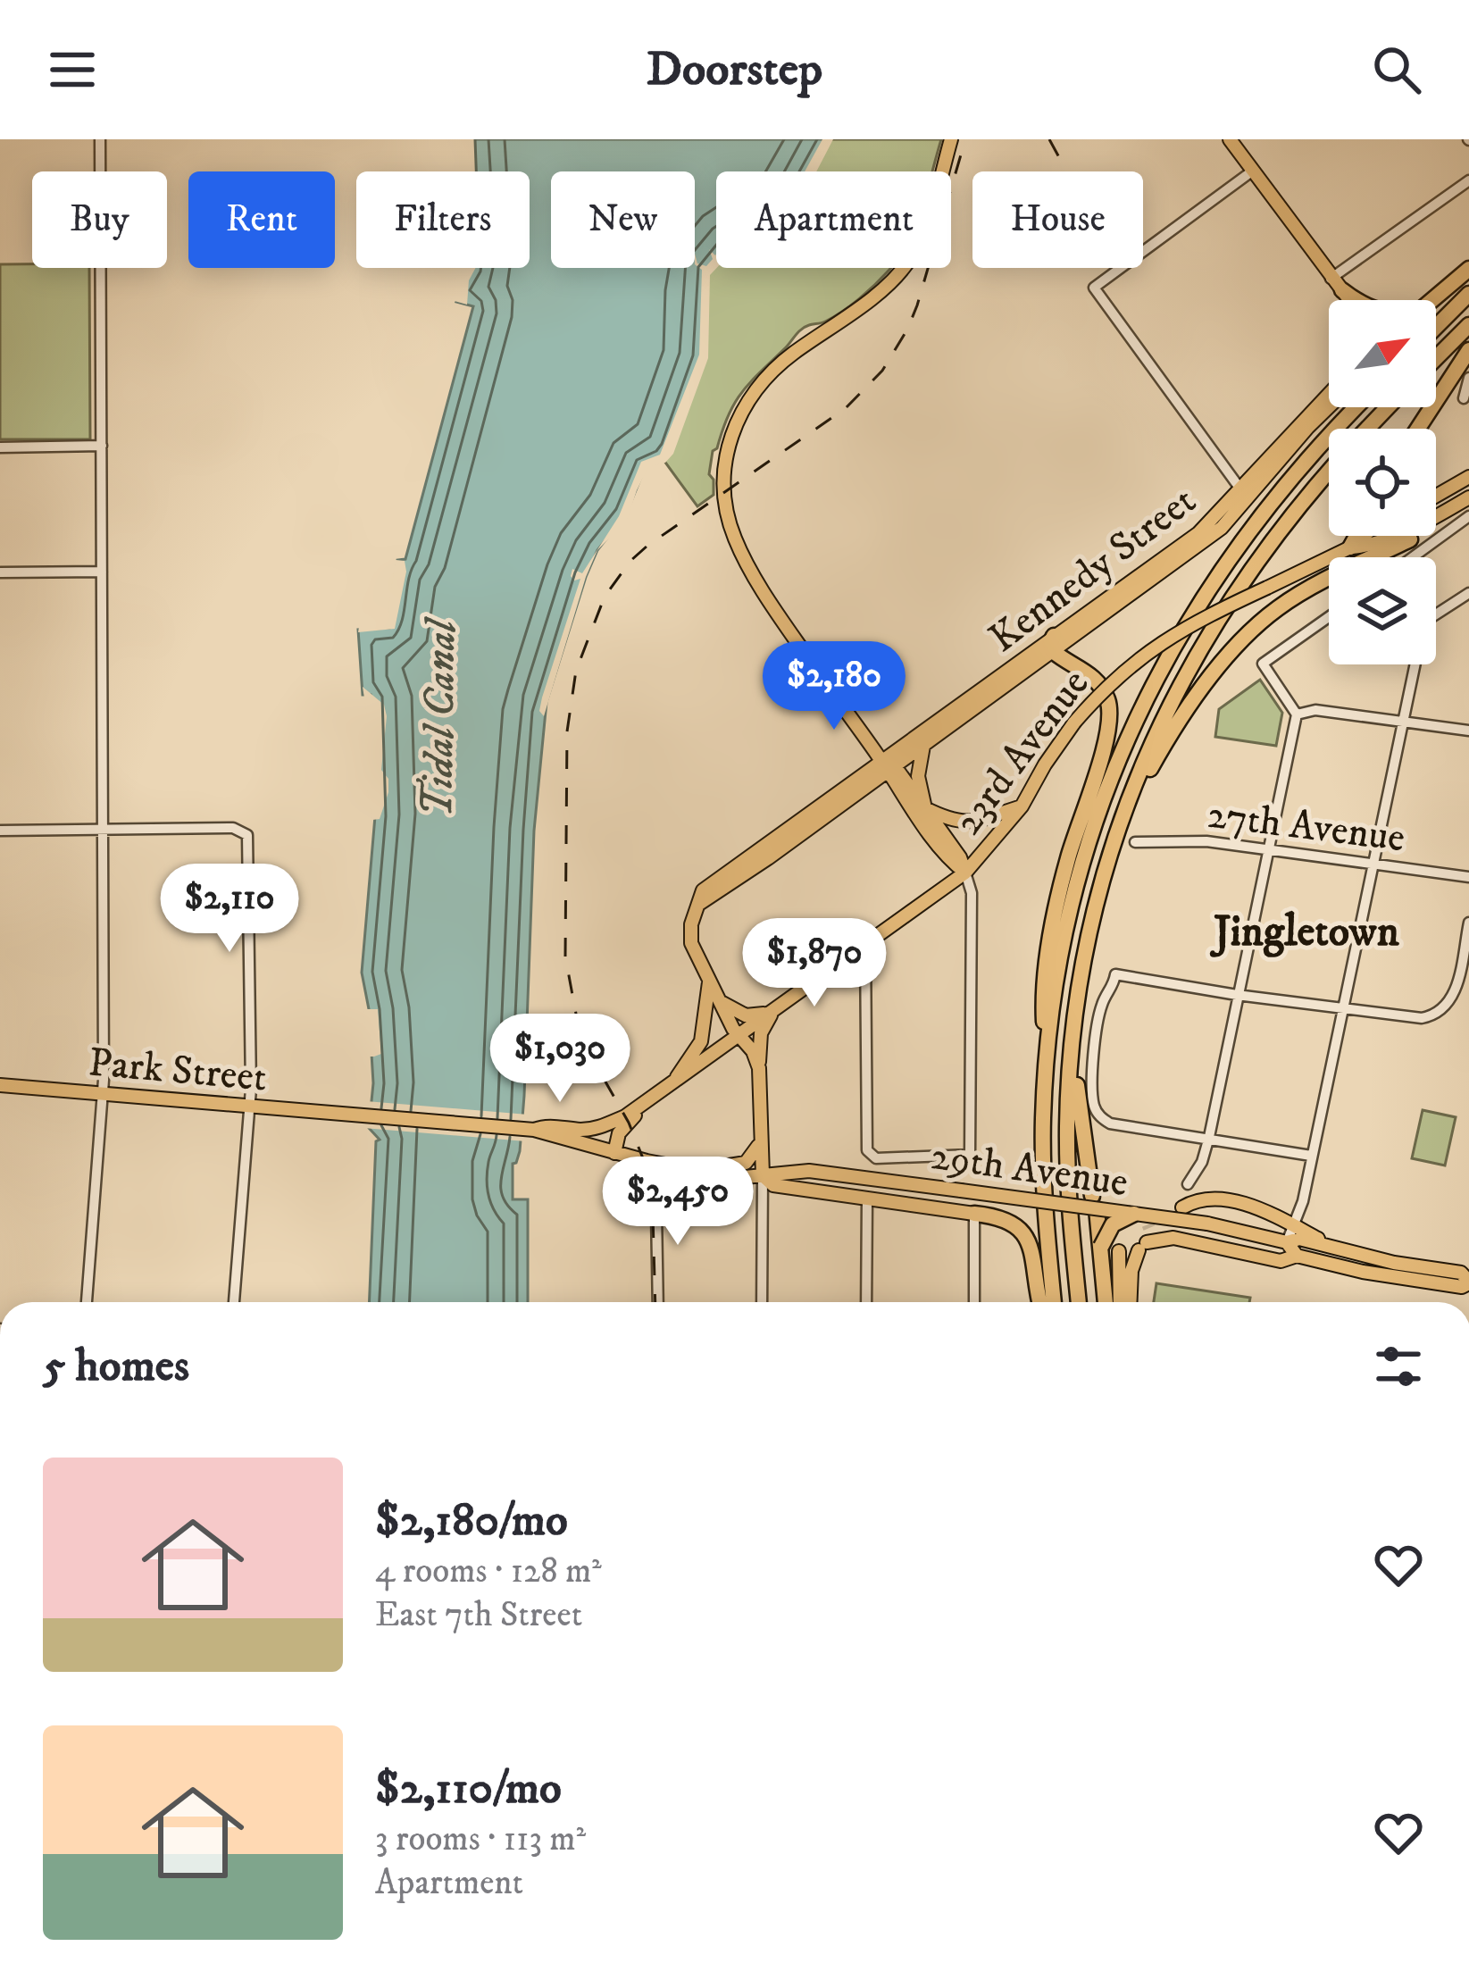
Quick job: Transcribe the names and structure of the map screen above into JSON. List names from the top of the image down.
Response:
{
  "streets": {
    "main road": [
      "Kennedy Street",
      "23rd Avenue",
      "Park Street",
      "29th Avenue"
    ],
    "street": ["27th Avenue"]
  },
  "crossings": [
    ["Kennedy Street", "23rd Avenue"],
    ["23rd Avenue", "Park Street"],
    ["23rd Avenue", "29th Avenue"],
    ["Park Street", "29th Avenue"]
  ],
  "districts": ["Jingletown"],
  "water": ["Tidal Canal"],
  "north": "top right",
  "page": {
    "header": "Doorstep",
    "chip": [
      "Buy",
      "Rent",
      "Filters",
      "New",
      "Apartment",
      "House"
    ],
    "price": [
      "$2,180",
      "$2,110",
      "$1,870",
      "$1,030",
      "$2,450"
    ],
    "heading": "5 homes",
    "list": [
      {
        "name": "$2,180/mo",
        "note": "4 rooms · 128 m² · East 7th Street"
      },
      {
        "name": "$2,110/mo",
        "note": "3 rooms · 113 m² · Apartment"
      }
    ]
  }
}
